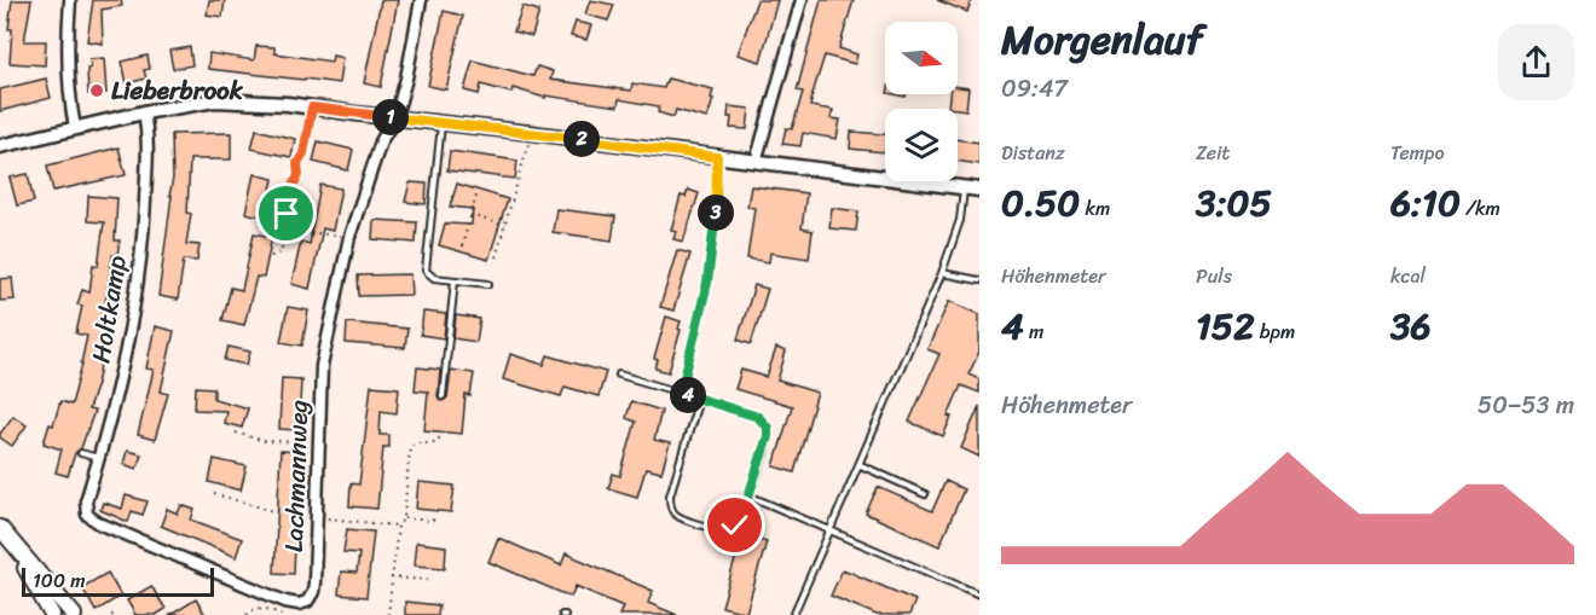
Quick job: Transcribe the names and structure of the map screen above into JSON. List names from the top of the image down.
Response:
{
  "streets": {
    "street": ["Holtkamp", "Lachmannweg"]
  },
  "crossings": [
    ["Holtkamp", "Lachmannweg"]
  ],
  "places": ["Lieberbrook"],
  "scale_bar": "100 m",
  "north": "right",
  "page": {
    "heading": ["Morgenlauf", "09:47"],
    "pins": [
      "1",
      "2",
      "3",
      "4"
    ],
    "stats": [
      ["Distanz", "0.50 km"],
      ["Zeit", "3:05"],
      ["Tempo", "6:10 /km"],
      ["Höhenmeter", "4 m"],
      ["Puls", "152 bpm"],
      ["kcal", "36"]
    ],
    "chart": ["Höhenmeter", "50–53 m"],
    "scale": "100 m"
  }
}
